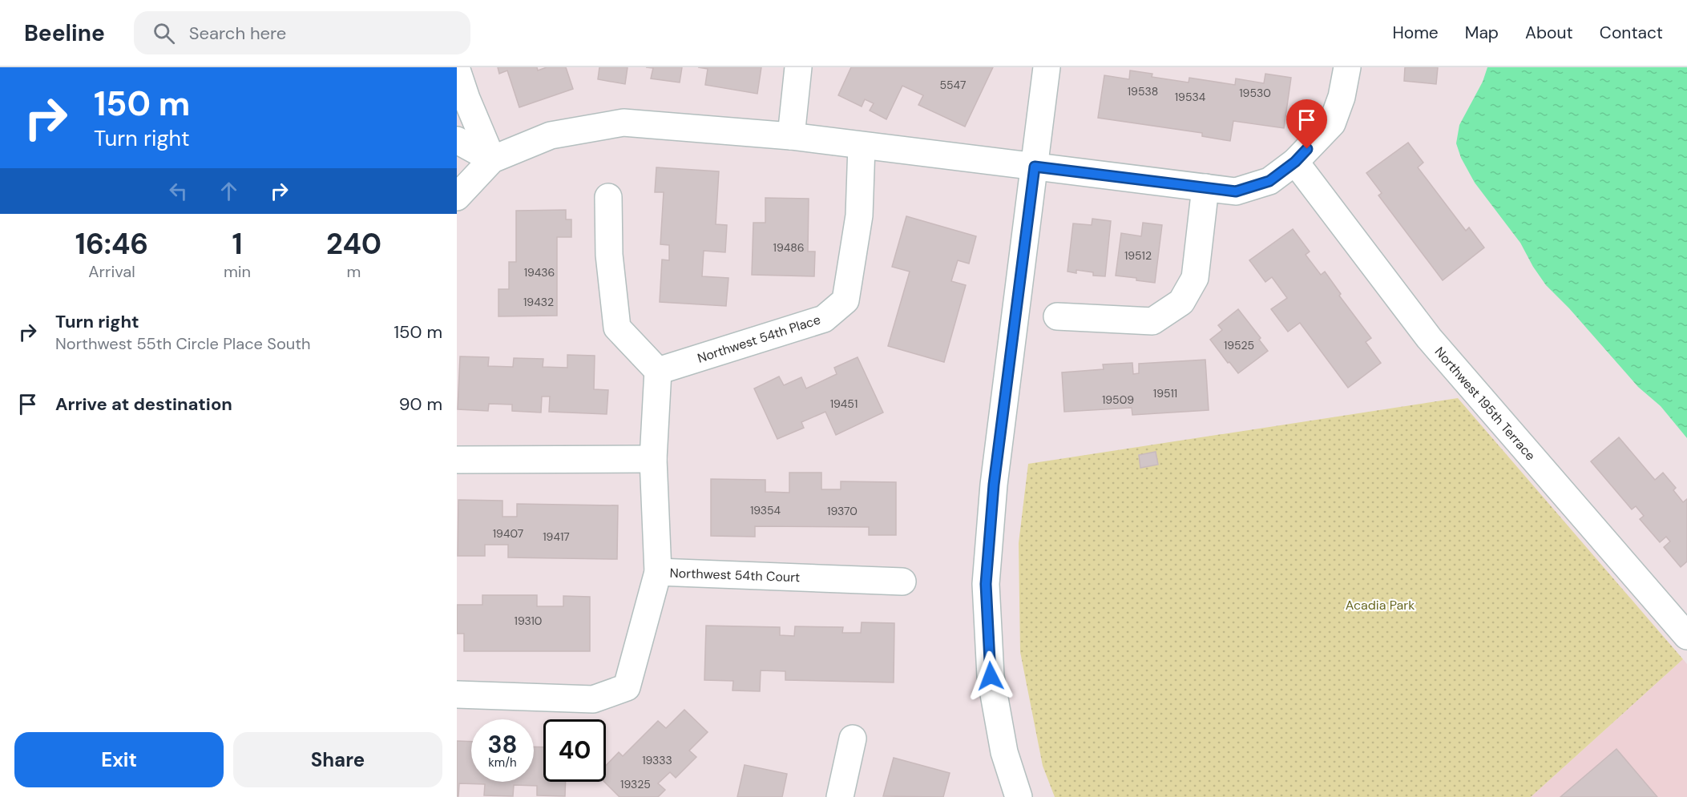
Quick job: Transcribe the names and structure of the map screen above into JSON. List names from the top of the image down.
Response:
{
  "streets": {
    "street": ["Northwest 54th Place", "Northwest 195th Terrace", "Northwest 54th Court"]
  },
  "parks": ["Acadia Park"],
  "house_numbers": [
    "5547",
    "19538",
    "19530",
    "19534",
    "19486",
    "19512",
    "19436",
    "19432",
    "19525",
    "19511",
    "19509",
    "19451",
    "19354",
    "19370",
    "19407",
    "19417",
    "19310",
    "19333",
    "19325"
  ],
  "page": {
    "header": "Beeline",
    "search": "Search here",
    "nav": [
      "Home",
      "Map",
      "About",
      "Contact"
    ],
    "turn": ["150 m", "Turn right"],
    "eta": [
      "16:46",
      "Arrival",
      "1",
      "min",
      "240",
      "m"
    ],
    "list": [
      {
        "name": "Turn right",
        "note": "Northwest 55th Circle Place South",
        "value": "150 m"
      },
      {
        "name": "Arrive at destination",
        "value": "90 m"
      }
    ],
    "speed": "38 km/h",
    "limit": "40",
    "buttons": ["Exit", "Share"]
  }
}
